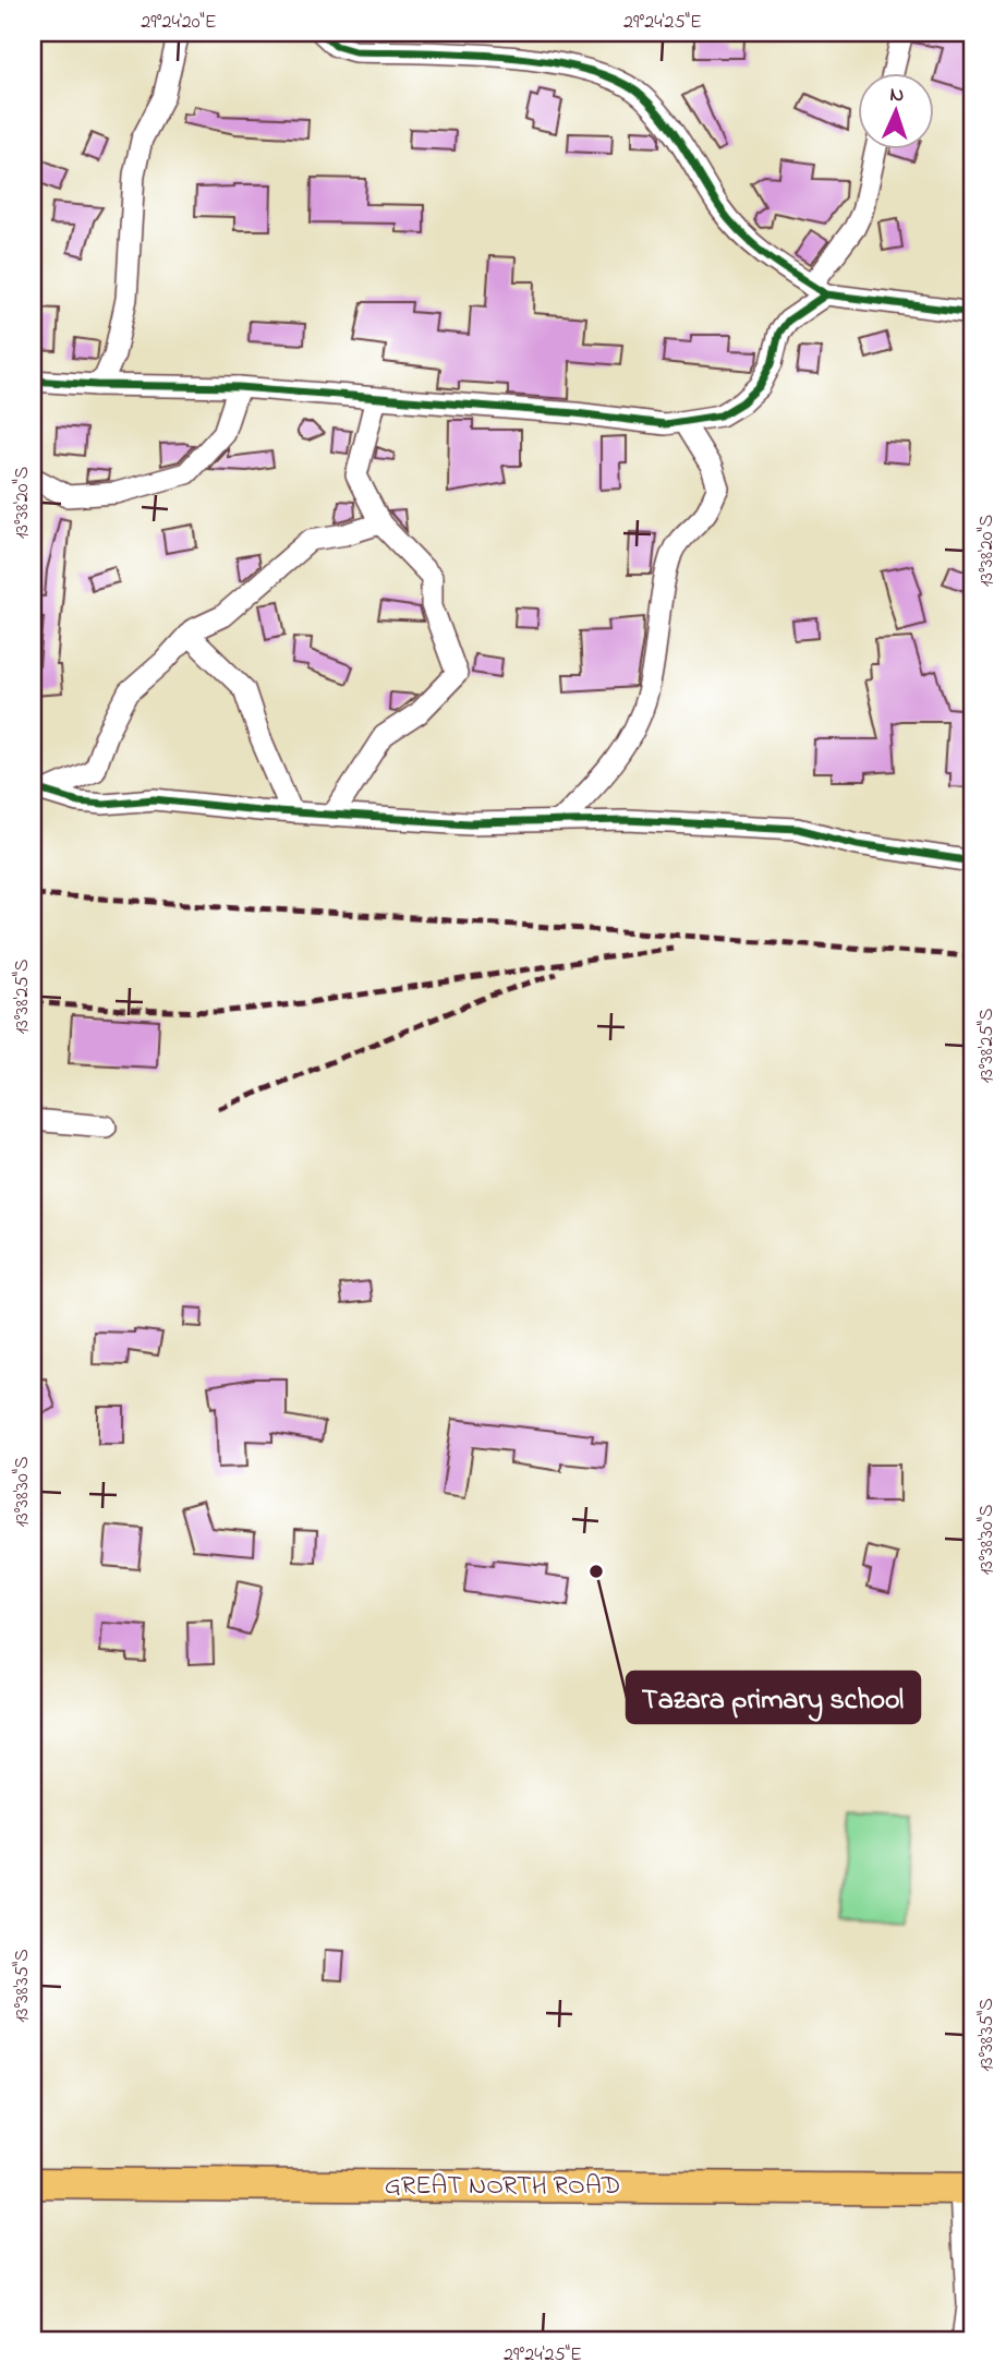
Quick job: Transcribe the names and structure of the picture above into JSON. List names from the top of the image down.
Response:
{
  "streets": {
    "highway": ["GREAT NORTH ROAD"]
  },
  "places": ["Tazara primary school"],
  "north": "top",
  "coordinates": [
    "29°24'20\"E",
    "29°24'25\"E",
    "13°38'20\"S",
    "13°38'25\"S",
    "13°38'30\"S",
    "13°38'35\"S"
  ]
}
